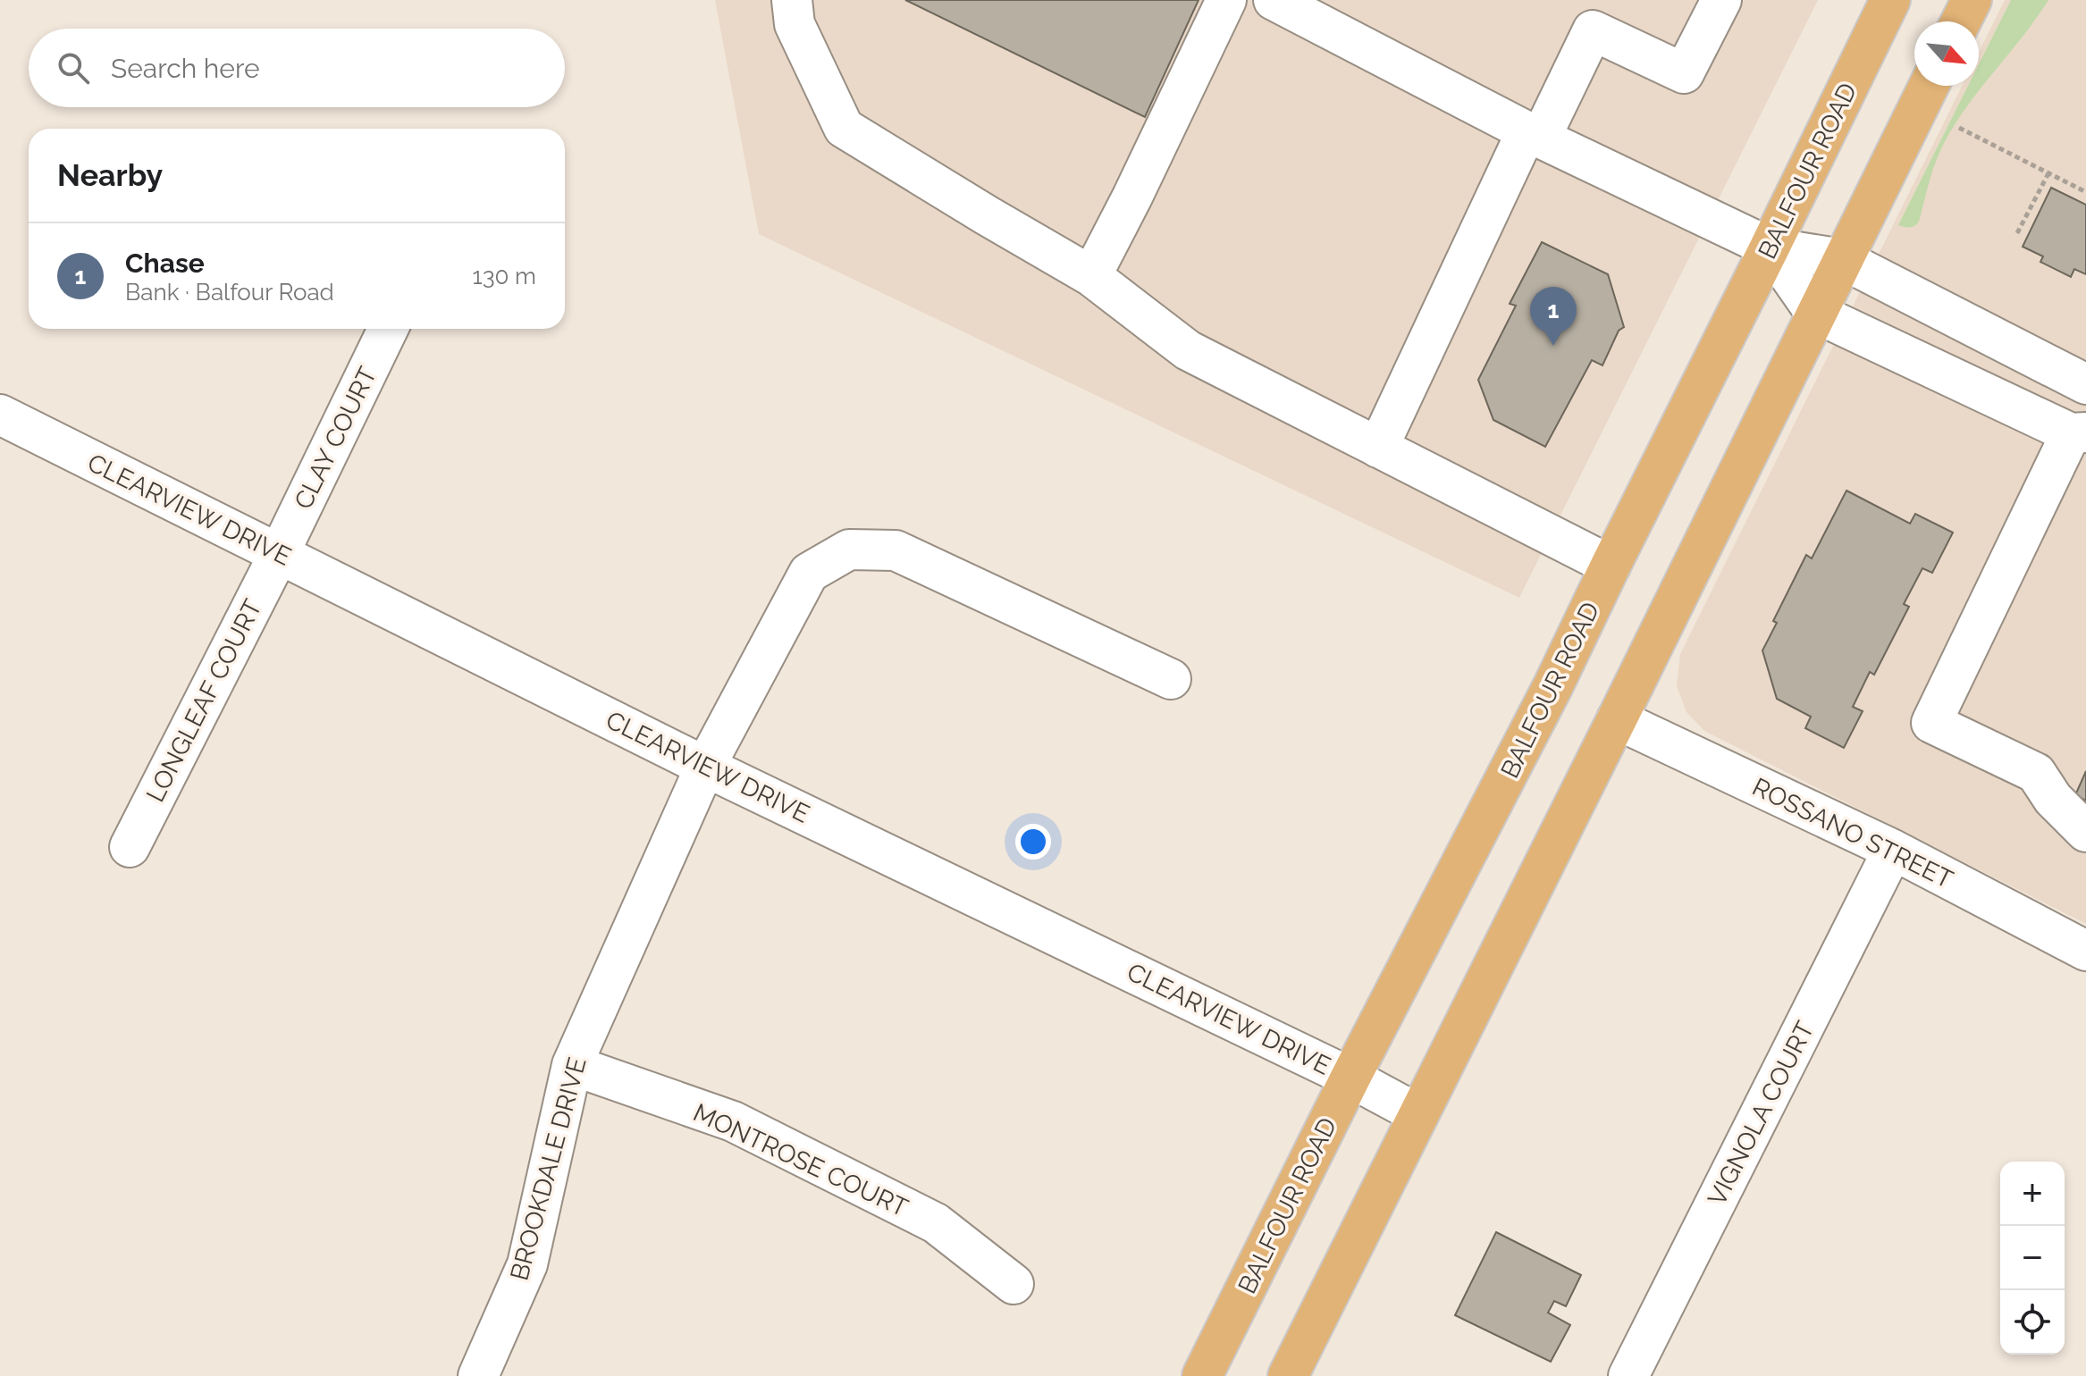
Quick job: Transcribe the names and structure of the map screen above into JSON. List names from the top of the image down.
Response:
{
  "streets": {
    "main road": ["BALFOUR ROAD"],
    "street": [
      "CLAY COURT",
      "CLEARVIEW DRIVE",
      "LONGLEAF COURT",
      "ROSSANO STREET",
      "VIGNOLA COURT",
      "MONTROSE COURT",
      "BROOKDALE DRIVE"
    ]
  },
  "crossings": [
    ["BALFOUR ROAD", "CLEARVIEW DRIVE"],
    ["CLAY COURT", "CLEARVIEW DRIVE"],
    ["CLAY COURT", "LONGLEAF COURT"],
    ["CLEARVIEW DRIVE", "LONGLEAF COURT"],
    ["CLEARVIEW DRIVE", "BROOKDALE DRIVE"],
    ["ROSSANO STREET", "VIGNOLA COURT"],
    ["MONTROSE COURT", "BROOKDALE DRIVE"]
  ],
  "north": "bottom right",
  "page": {
    "search": "Search here",
    "heading": "Nearby",
    "list": [
      {
        "mark": "1",
        "name": "Chase",
        "note": "Bank · Balfour Road",
        "value": "130 m"
      }
    ],
    "pins": "1",
    "map_buttons": ["+", "−"]
  }
}
